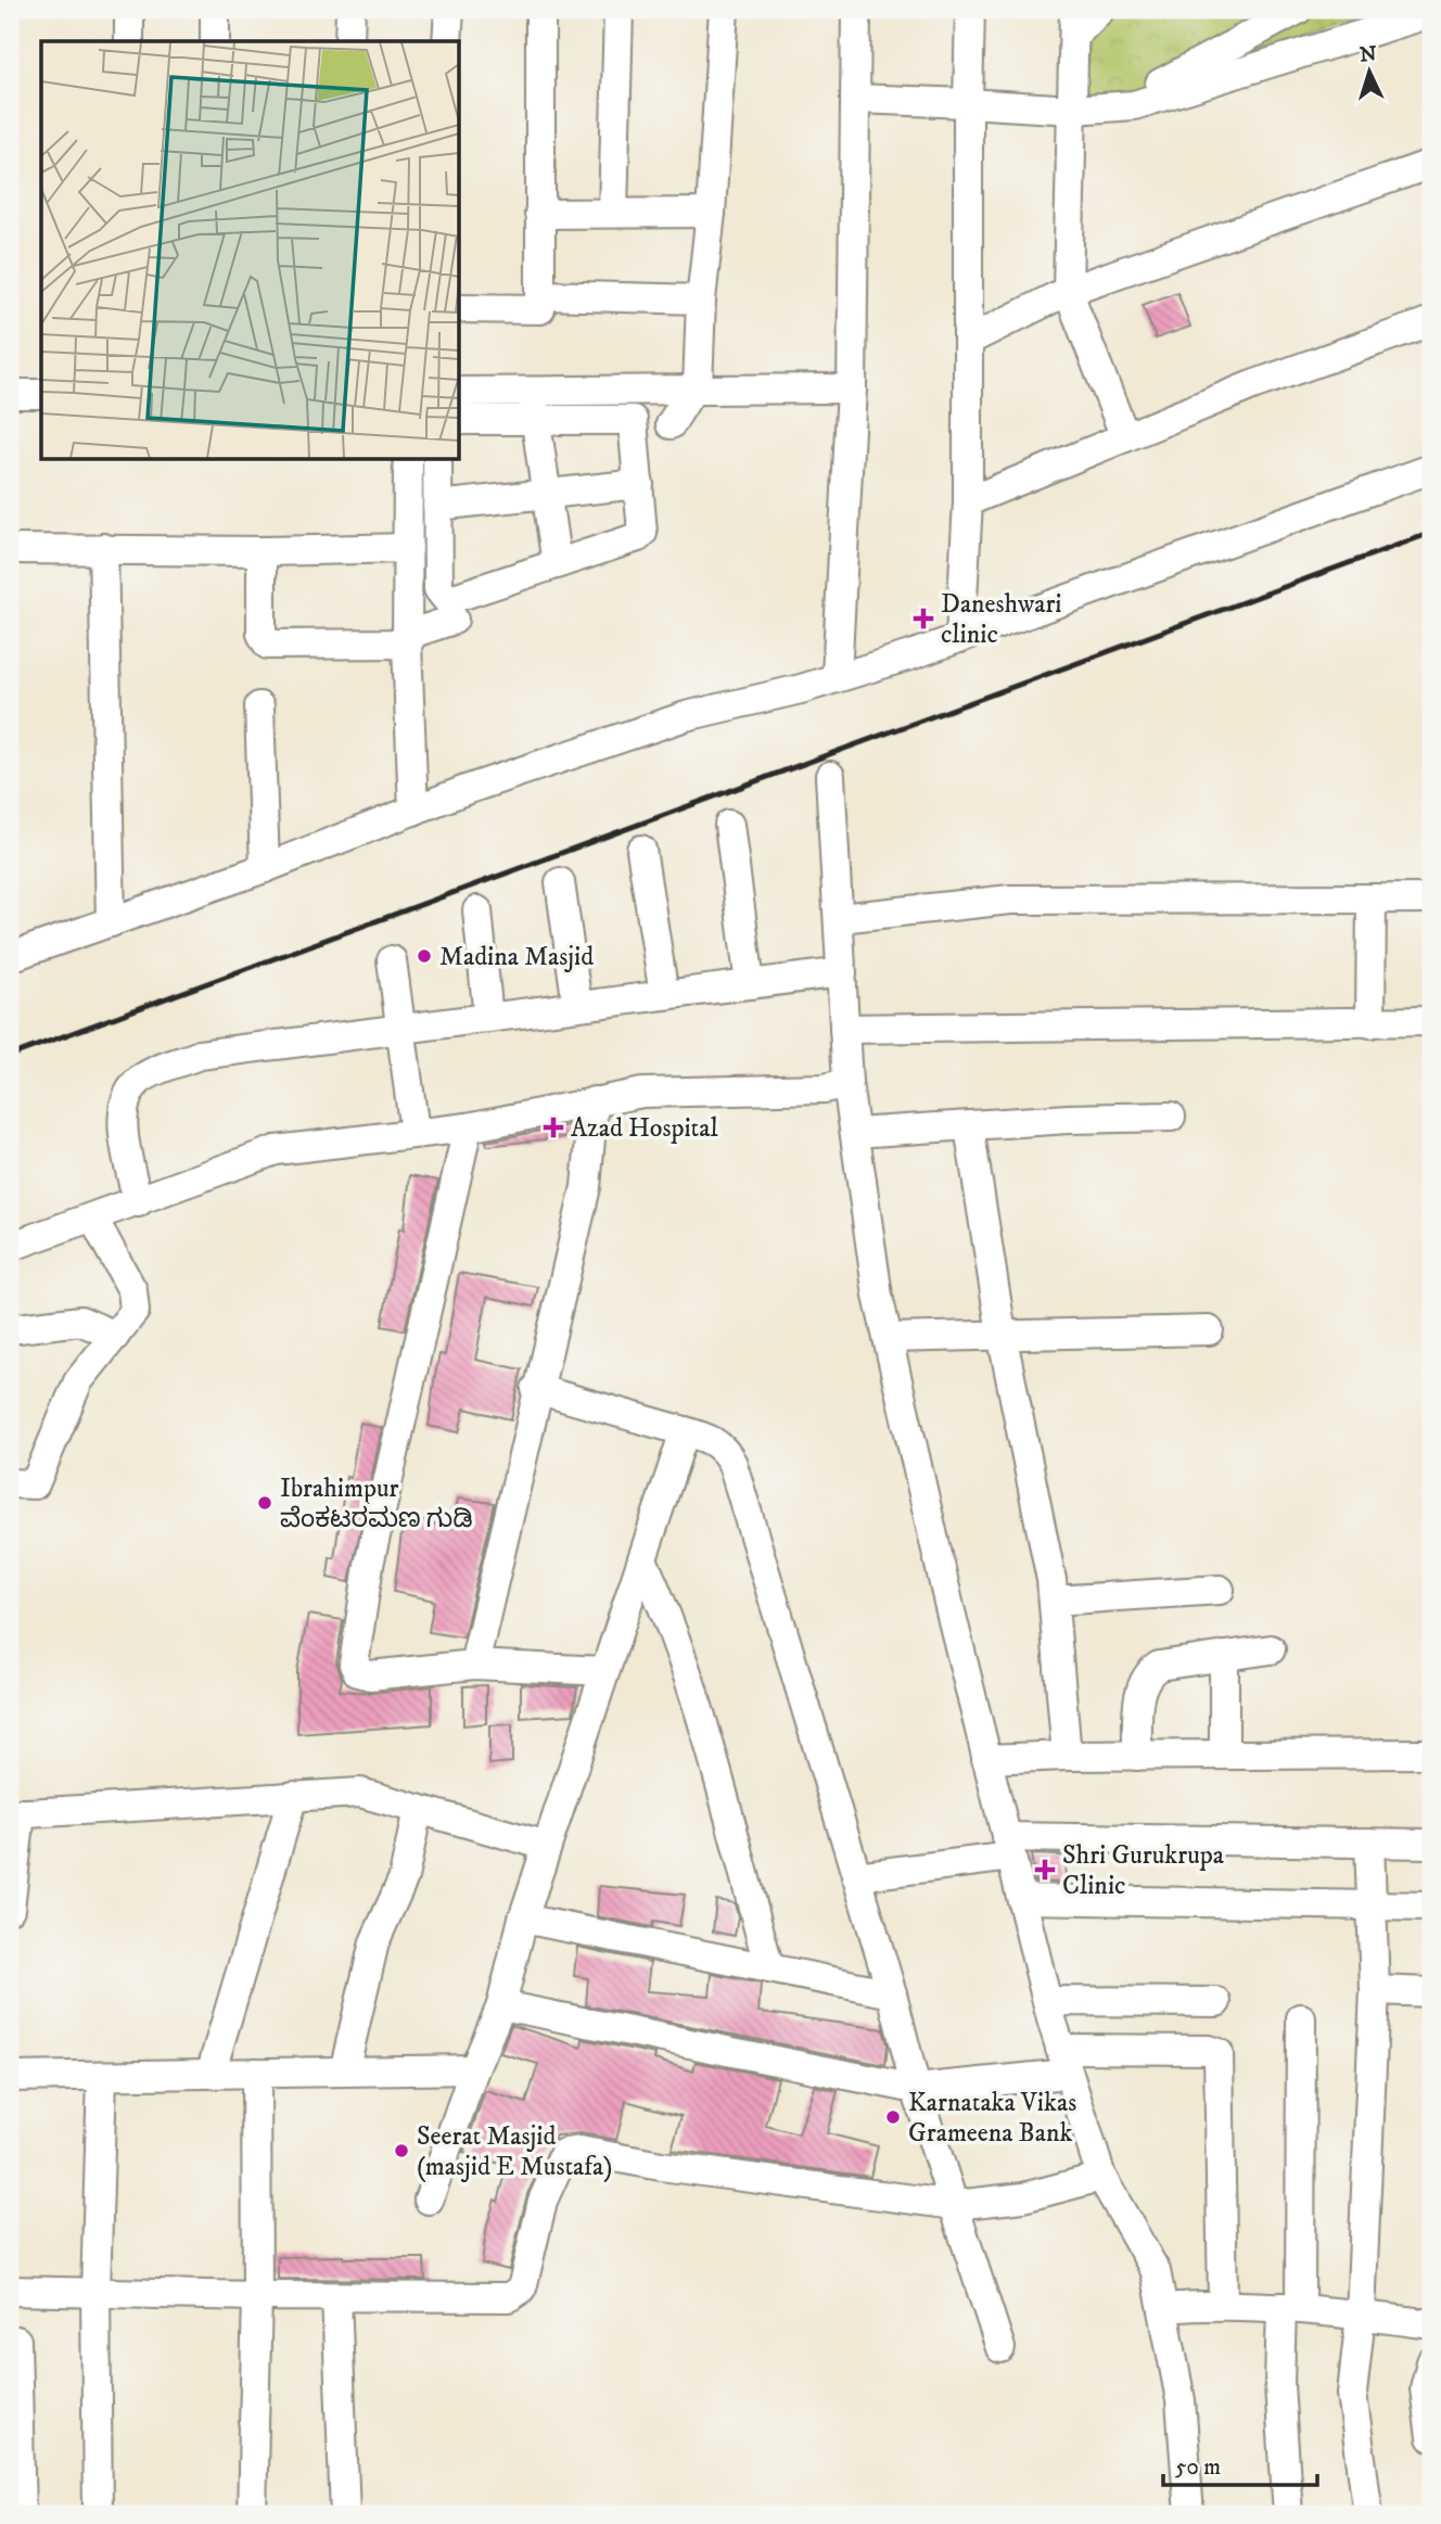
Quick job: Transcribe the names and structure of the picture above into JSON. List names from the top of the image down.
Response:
{
  "places": {
    "health": ["Daneshwari clinic", "Azad Hospital", "Shri Gurukrupa Clinic"],
    "other": [
      "Madina Masjid",
      "Ibrahimpur ವೆಂಕಟರಮಣ ಗುಡಿ",
      "Karnataka Vikas Grameena Bank",
      "Seerat Masjid (masjid E Mustafa)"
    ]
  },
  "scale_bar": "50 m",
  "north": "top"
}
